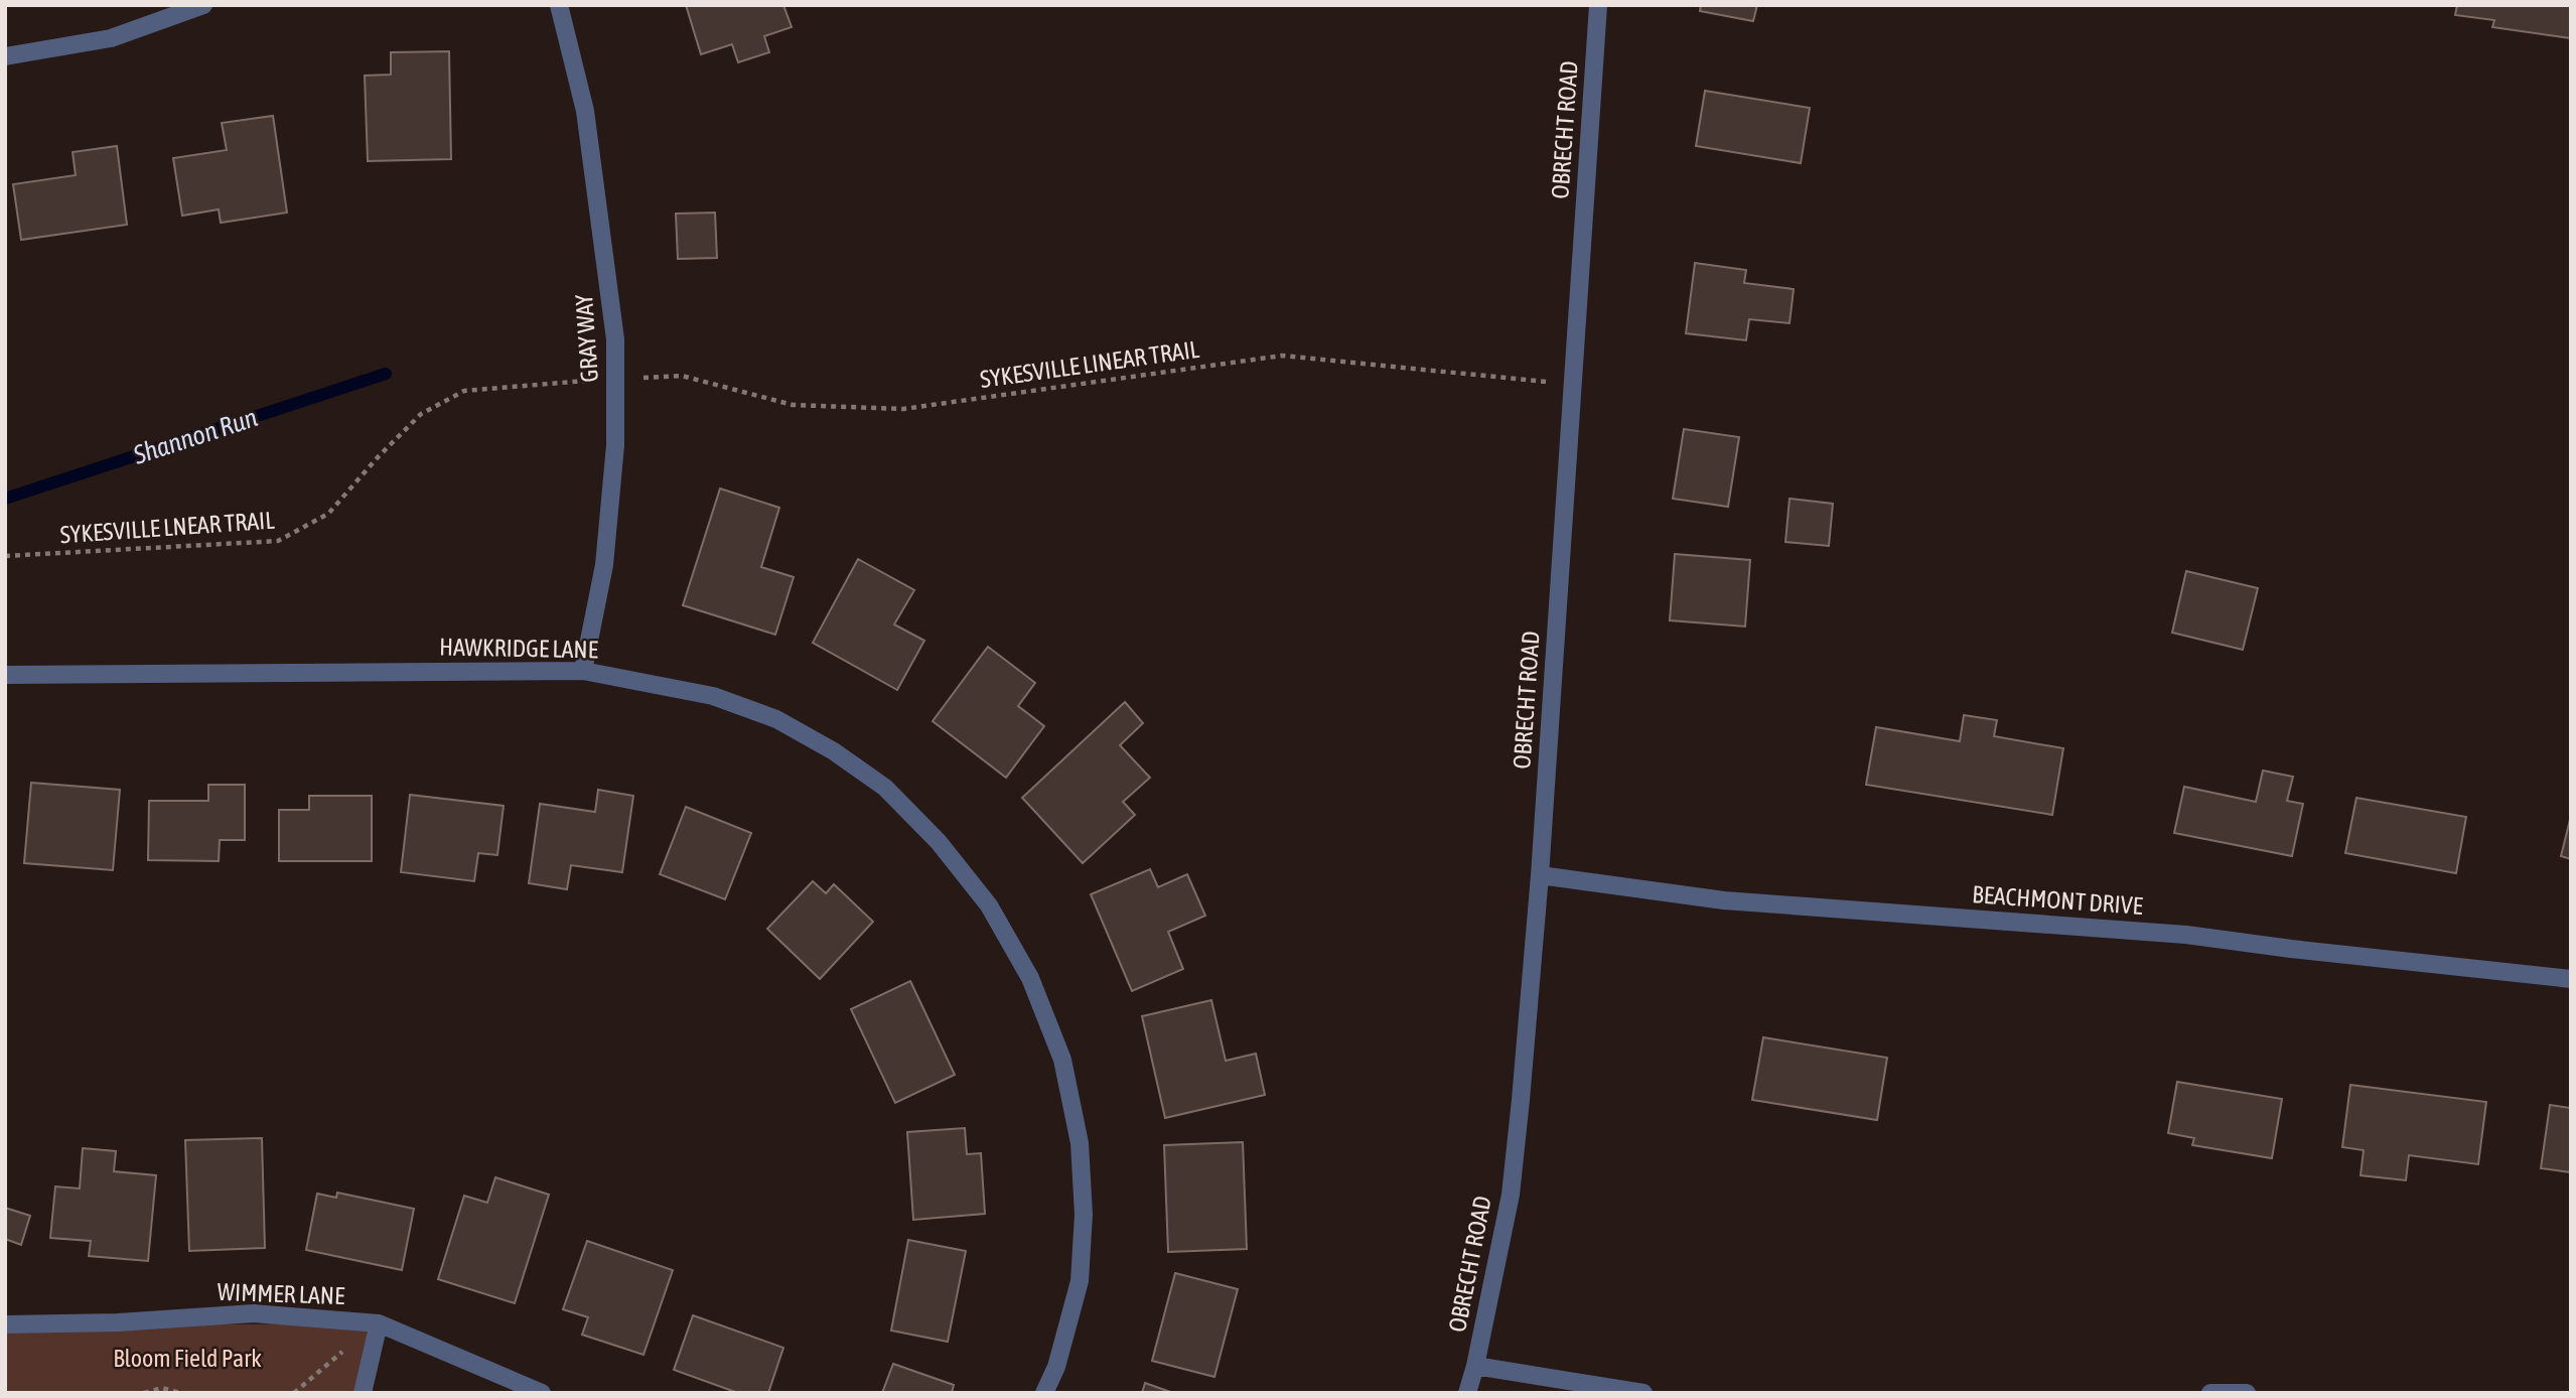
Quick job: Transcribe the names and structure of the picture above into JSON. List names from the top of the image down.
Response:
{
  "streets": {
    "street": [
      "OBRECHT ROAD",
      "GRAY WAY",
      "HAWKRIDGE LANE",
      "BEACHMONT DRIVE",
      "WIMMER LANE"
    ],
    "path": ["SYKESVILLE LINEAR TRAIL", "SYKESVILLE LNEAR TRAIL"]
  },
  "crossings": [
    ["OBRECHT ROAD", "SYKESVILLE LINEAR TRAIL"],
    ["OBRECHT ROAD", "BEACHMONT DRIVE"],
    ["GRAY WAY", "SYKESVILLE LINEAR TRAIL"],
    ["GRAY WAY", "SYKESVILLE LNEAR TRAIL"],
    ["GRAY WAY", "HAWKRIDGE LANE"],
    ["SYKESVILLE LINEAR TRAIL", "SYKESVILLE LNEAR TRAIL"]
  ],
  "water": ["Shannon Run"],
  "parks": ["Bloom Field Park"]
}
